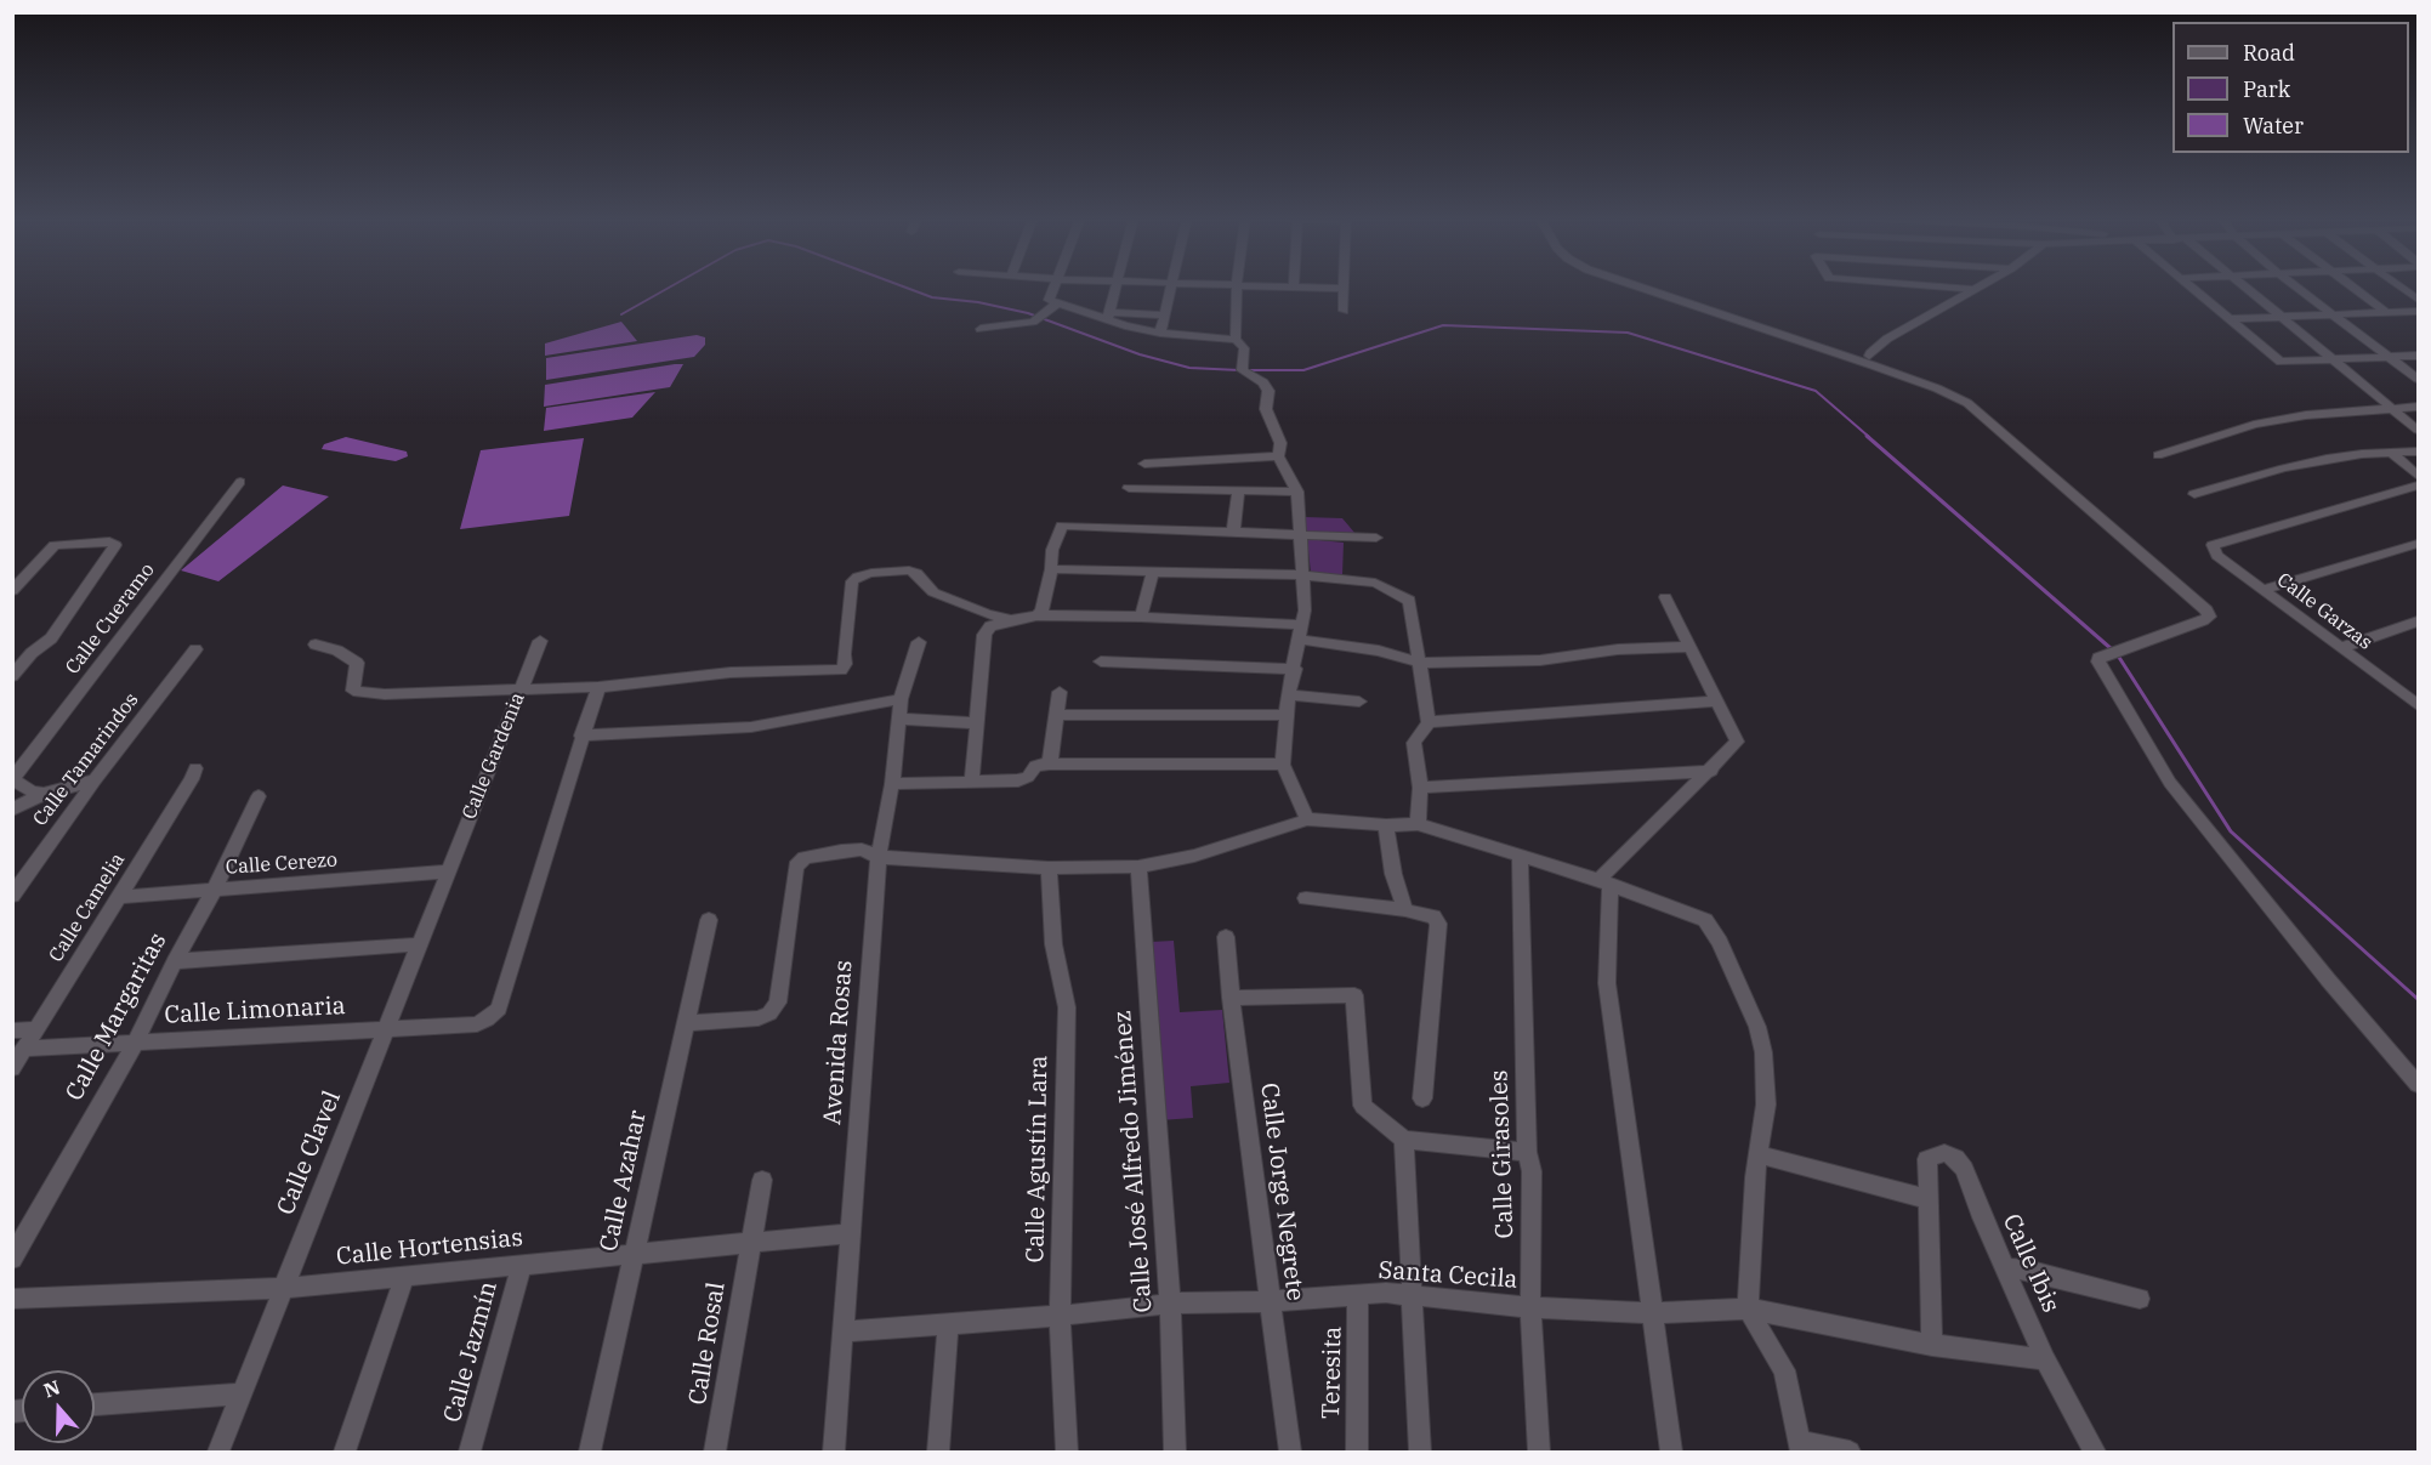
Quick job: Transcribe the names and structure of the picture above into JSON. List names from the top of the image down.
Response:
{
  "streets": {
    "street": [
      "Calle Garzas",
      "Calle Cueramo",
      "Calle Gardenia",
      "Calle Tamarindos",
      "Calle Cerezo",
      "Calle Camelia",
      "Calle Limonaria",
      "Calle Margaritas",
      "Avenida Rosas",
      "Calle Clavel",
      "Calle Girasoles",
      "Calle Agustín Lara",
      "Calle José Alfredo Jiménez",
      "Calle Azahar",
      "Calle Jorge Negrete",
      "Calle Hortensias",
      "Calle Ibis",
      "Santa Cecila",
      "Calle Rosal",
      "Calle Jazmín",
      "Teresita"
    ]
  },
  "crossings": [
    ["Calle Gardenia", "Calle Cerezo"],
    ["Calle Gardenia", "Calle Clavel"],
    ["Calle Cerezo", "Calle Camelia"],
    ["Calle Cerezo", "Calle Margaritas"],
    ["Calle Cerezo", "Calle Clavel"],
    ["Calle Camelia", "Calle Limonaria"],
    ["Calle Limonaria", "Calle Margaritas"],
    ["Calle Limonaria", "Calle Clavel"],
    ["Avenida Rosas", "Calle Hortensias"],
    ["Avenida Rosas", "Santa Cecila"],
    ["Calle Clavel", "Calle Hortensias"],
    ["Calle Girasoles", "Santa Cecila"],
    ["Calle Agustín Lara", "Santa Cecila"],
    ["Calle José Alfredo Jiménez", "Santa Cecila"],
    ["Calle Azahar", "Calle Hortensias"],
    ["Calle Jorge Negrete", "Santa Cecila"],
    ["Calle Hortensias", "Calle Rosal"],
    ["Calle Hortensias", "Calle Jazmín"],
    ["Calle Ibis", "Santa Cecila"],
    ["Santa Cecila", "Teresita"]
  ],
  "legend": ["Road", "Park", "Water"],
  "north": "top"
}
